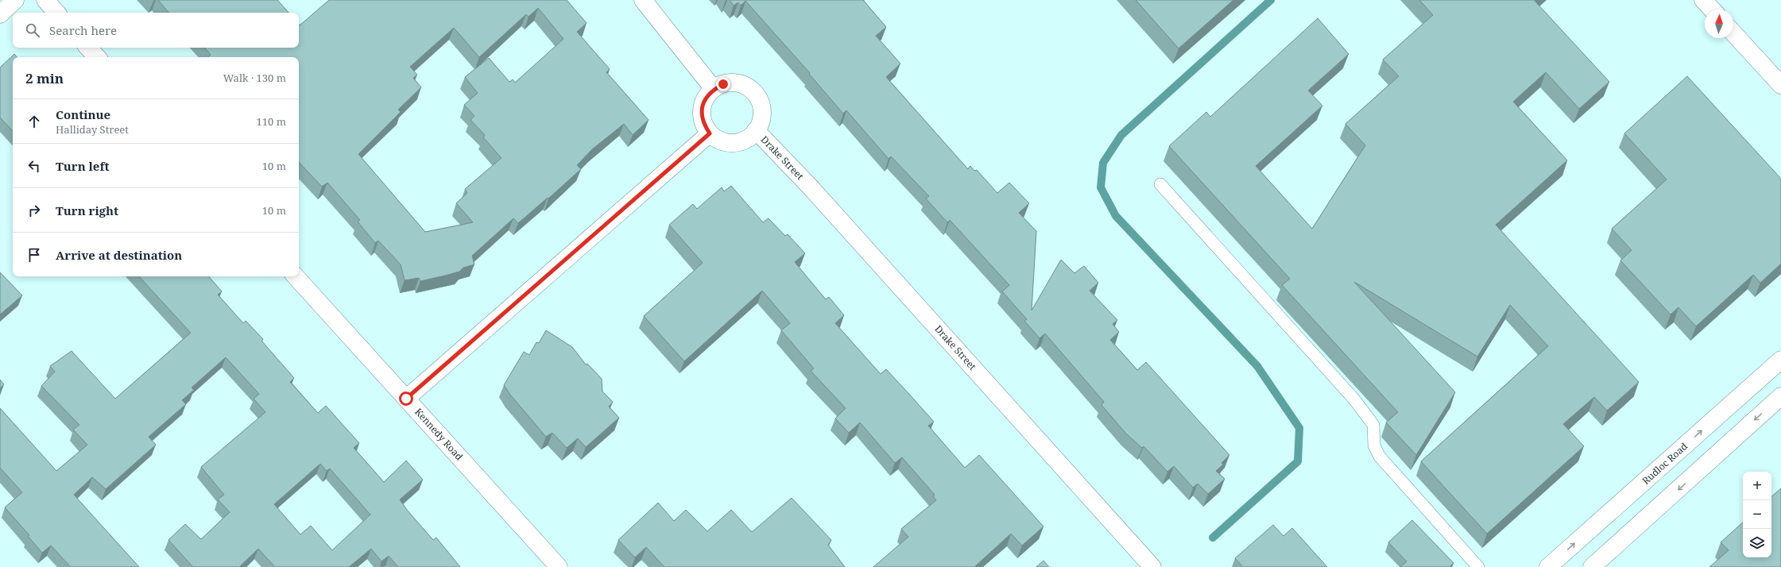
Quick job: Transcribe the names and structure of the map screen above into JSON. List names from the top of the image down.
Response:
{
  "streets": {
    "street": ["Drake Street", "Kennedy Road", "Rudloc Road"]
  },
  "north": "top",
  "page": {
    "search": "Search here",
    "heading": ["2 min", "Walk · 130 m"],
    "list": [
      ["Continue", "Halliday Street", "110 m"],
      ["Turn left", "10 m"],
      ["Turn right", "10 m"],
      "Arrive at destination"
    ],
    "map_buttons": ["+", "−"]
  }
}
